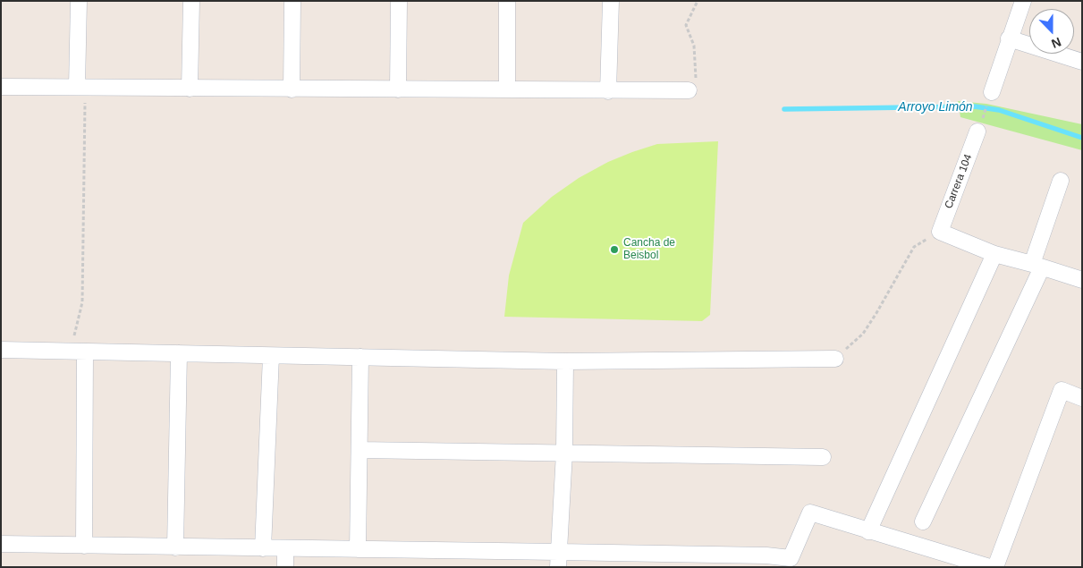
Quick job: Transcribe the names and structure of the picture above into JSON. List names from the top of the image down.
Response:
{
  "streets": {
    "street": ["Carrera 104"]
  },
  "water": ["Arroyo Limón"],
  "places": ["Cancha de Beisbol"],
  "north": "bottom"
}
